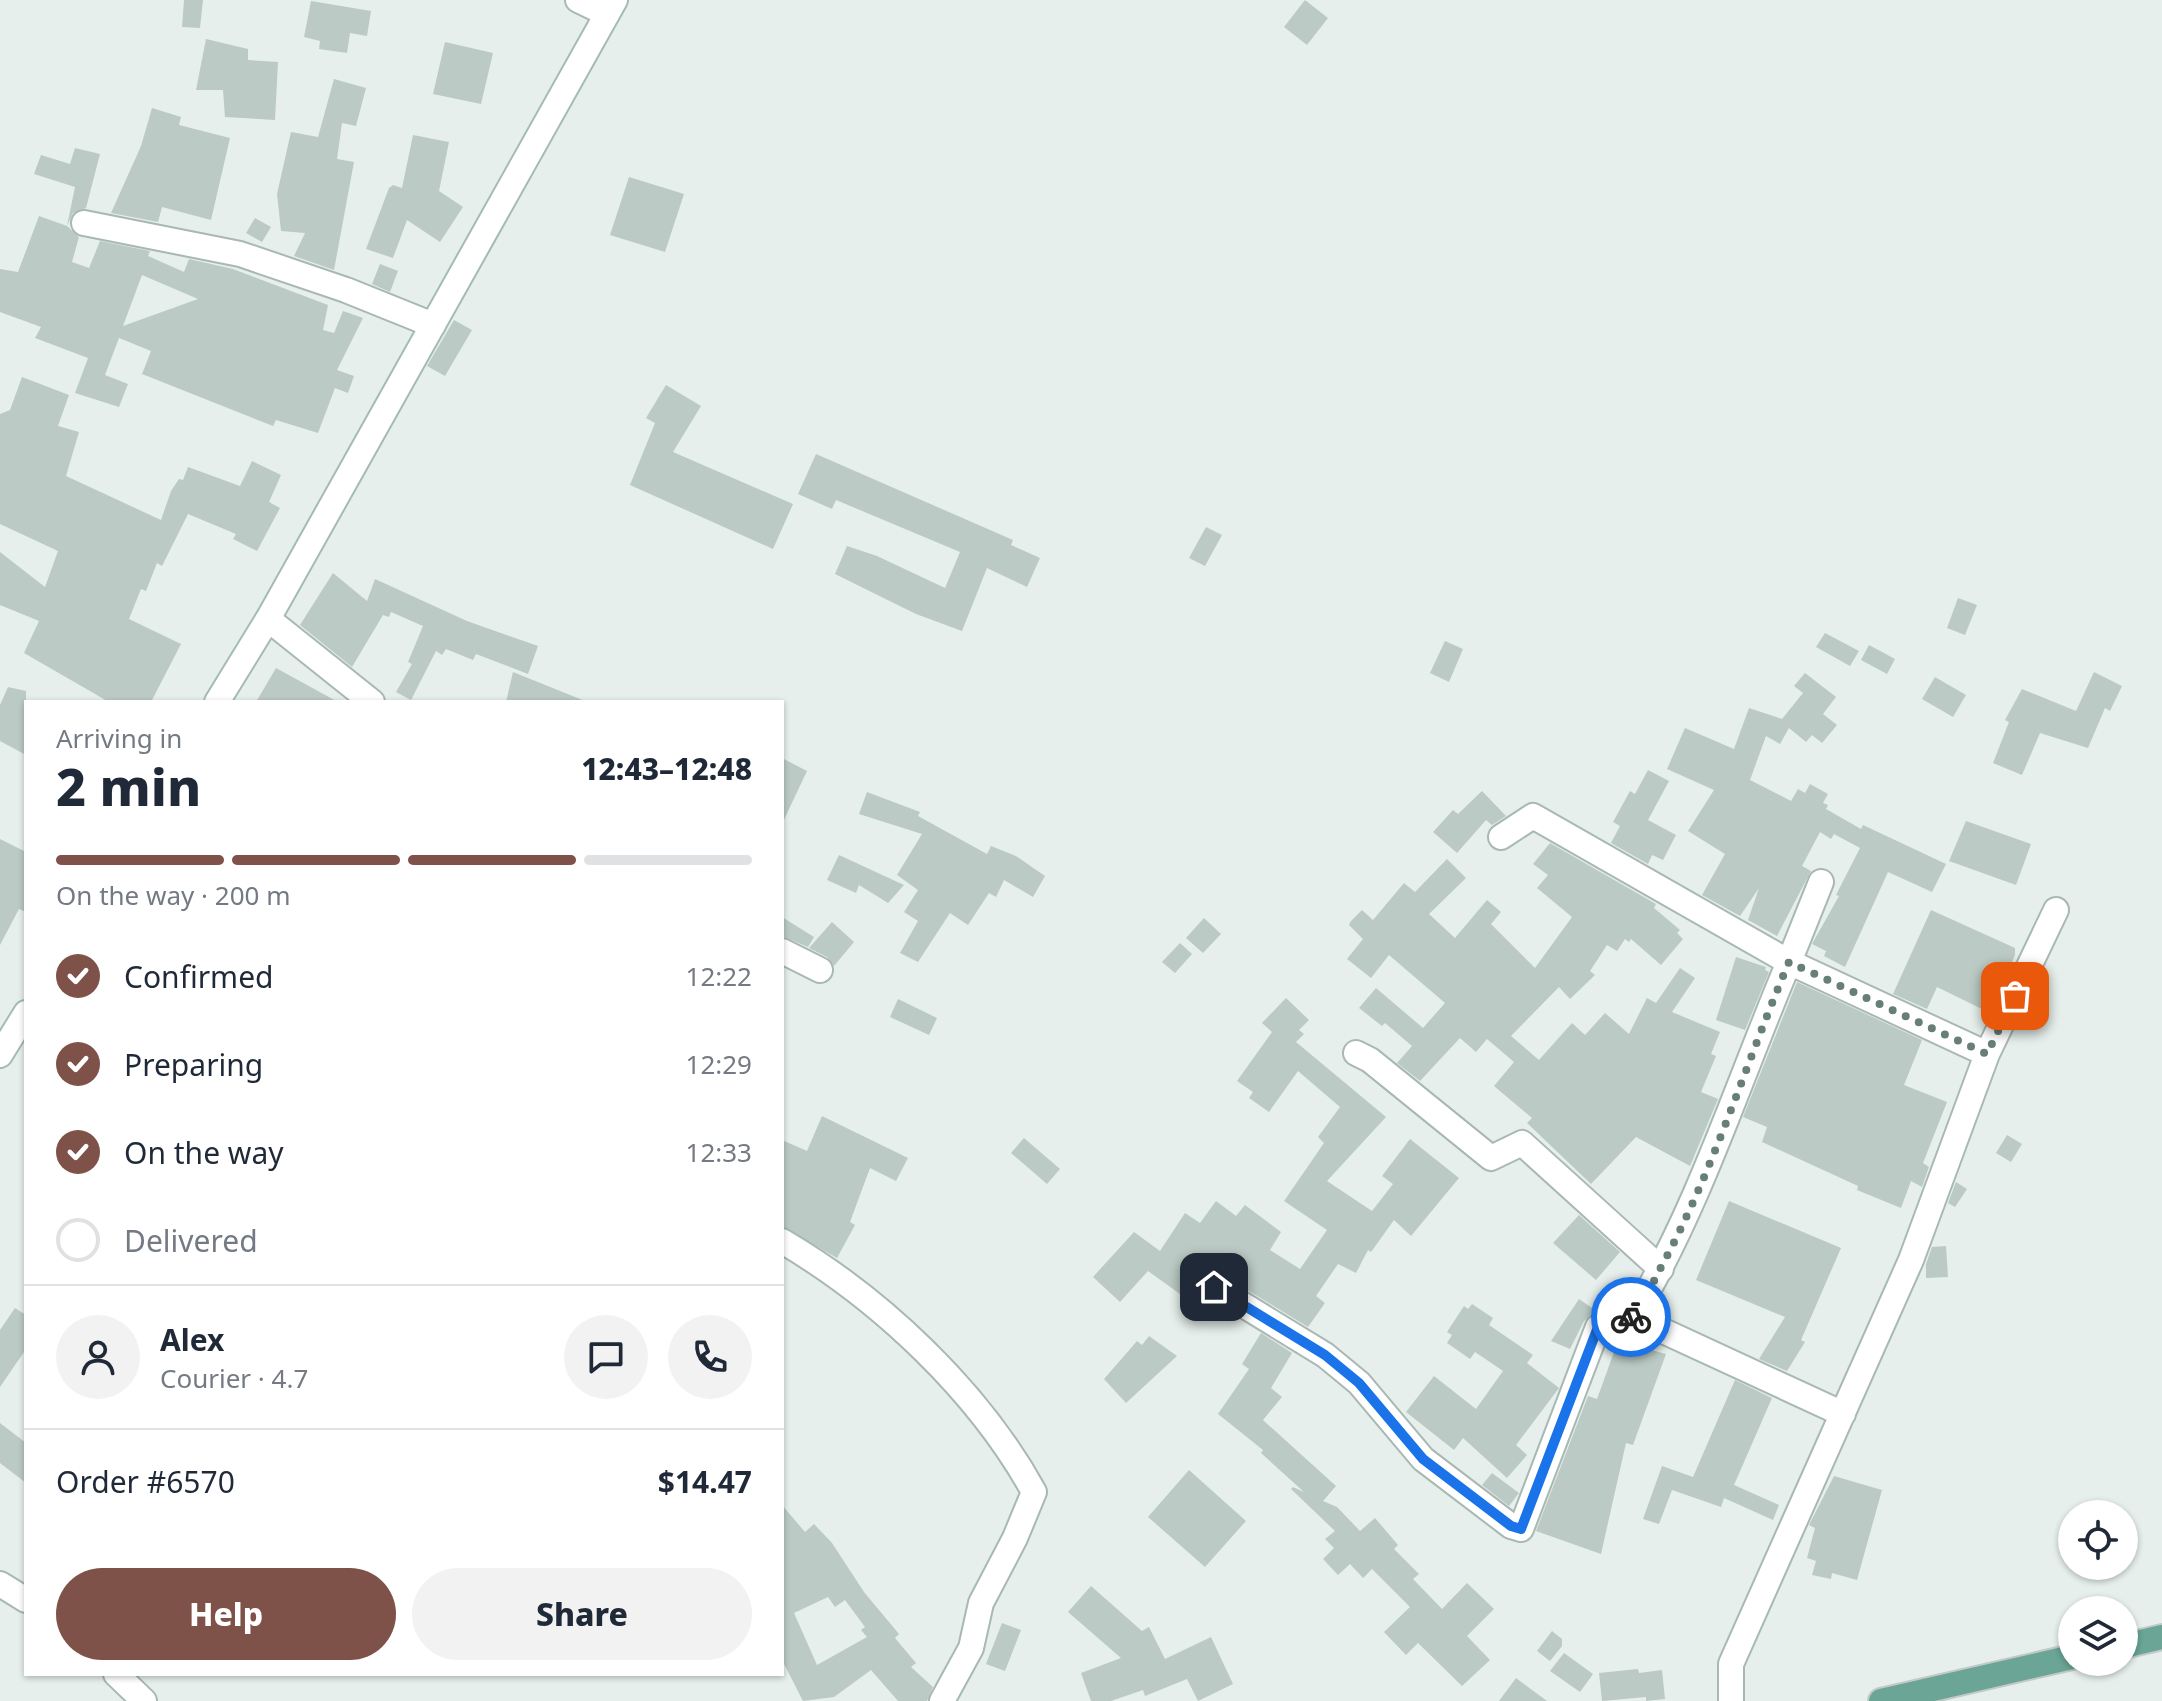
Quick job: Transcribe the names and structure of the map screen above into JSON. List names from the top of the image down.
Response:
{
  "page": {
    "heading": ["2 min", "Arriving in", "12:43–12:48"],
    "panel": [
      "Alex",
      "Courier · 4.7",
      "Order #6570",
      "$14.47"
    ],
    "bar": "On the way · 200 m",
    "list": [
      ["Confirmed", "12:22"],
      ["Preparing", "12:29"],
      ["On the way", "12:33"],
      "Delivered"
    ],
    "buttons": ["Help", "Share"]
  }
}
